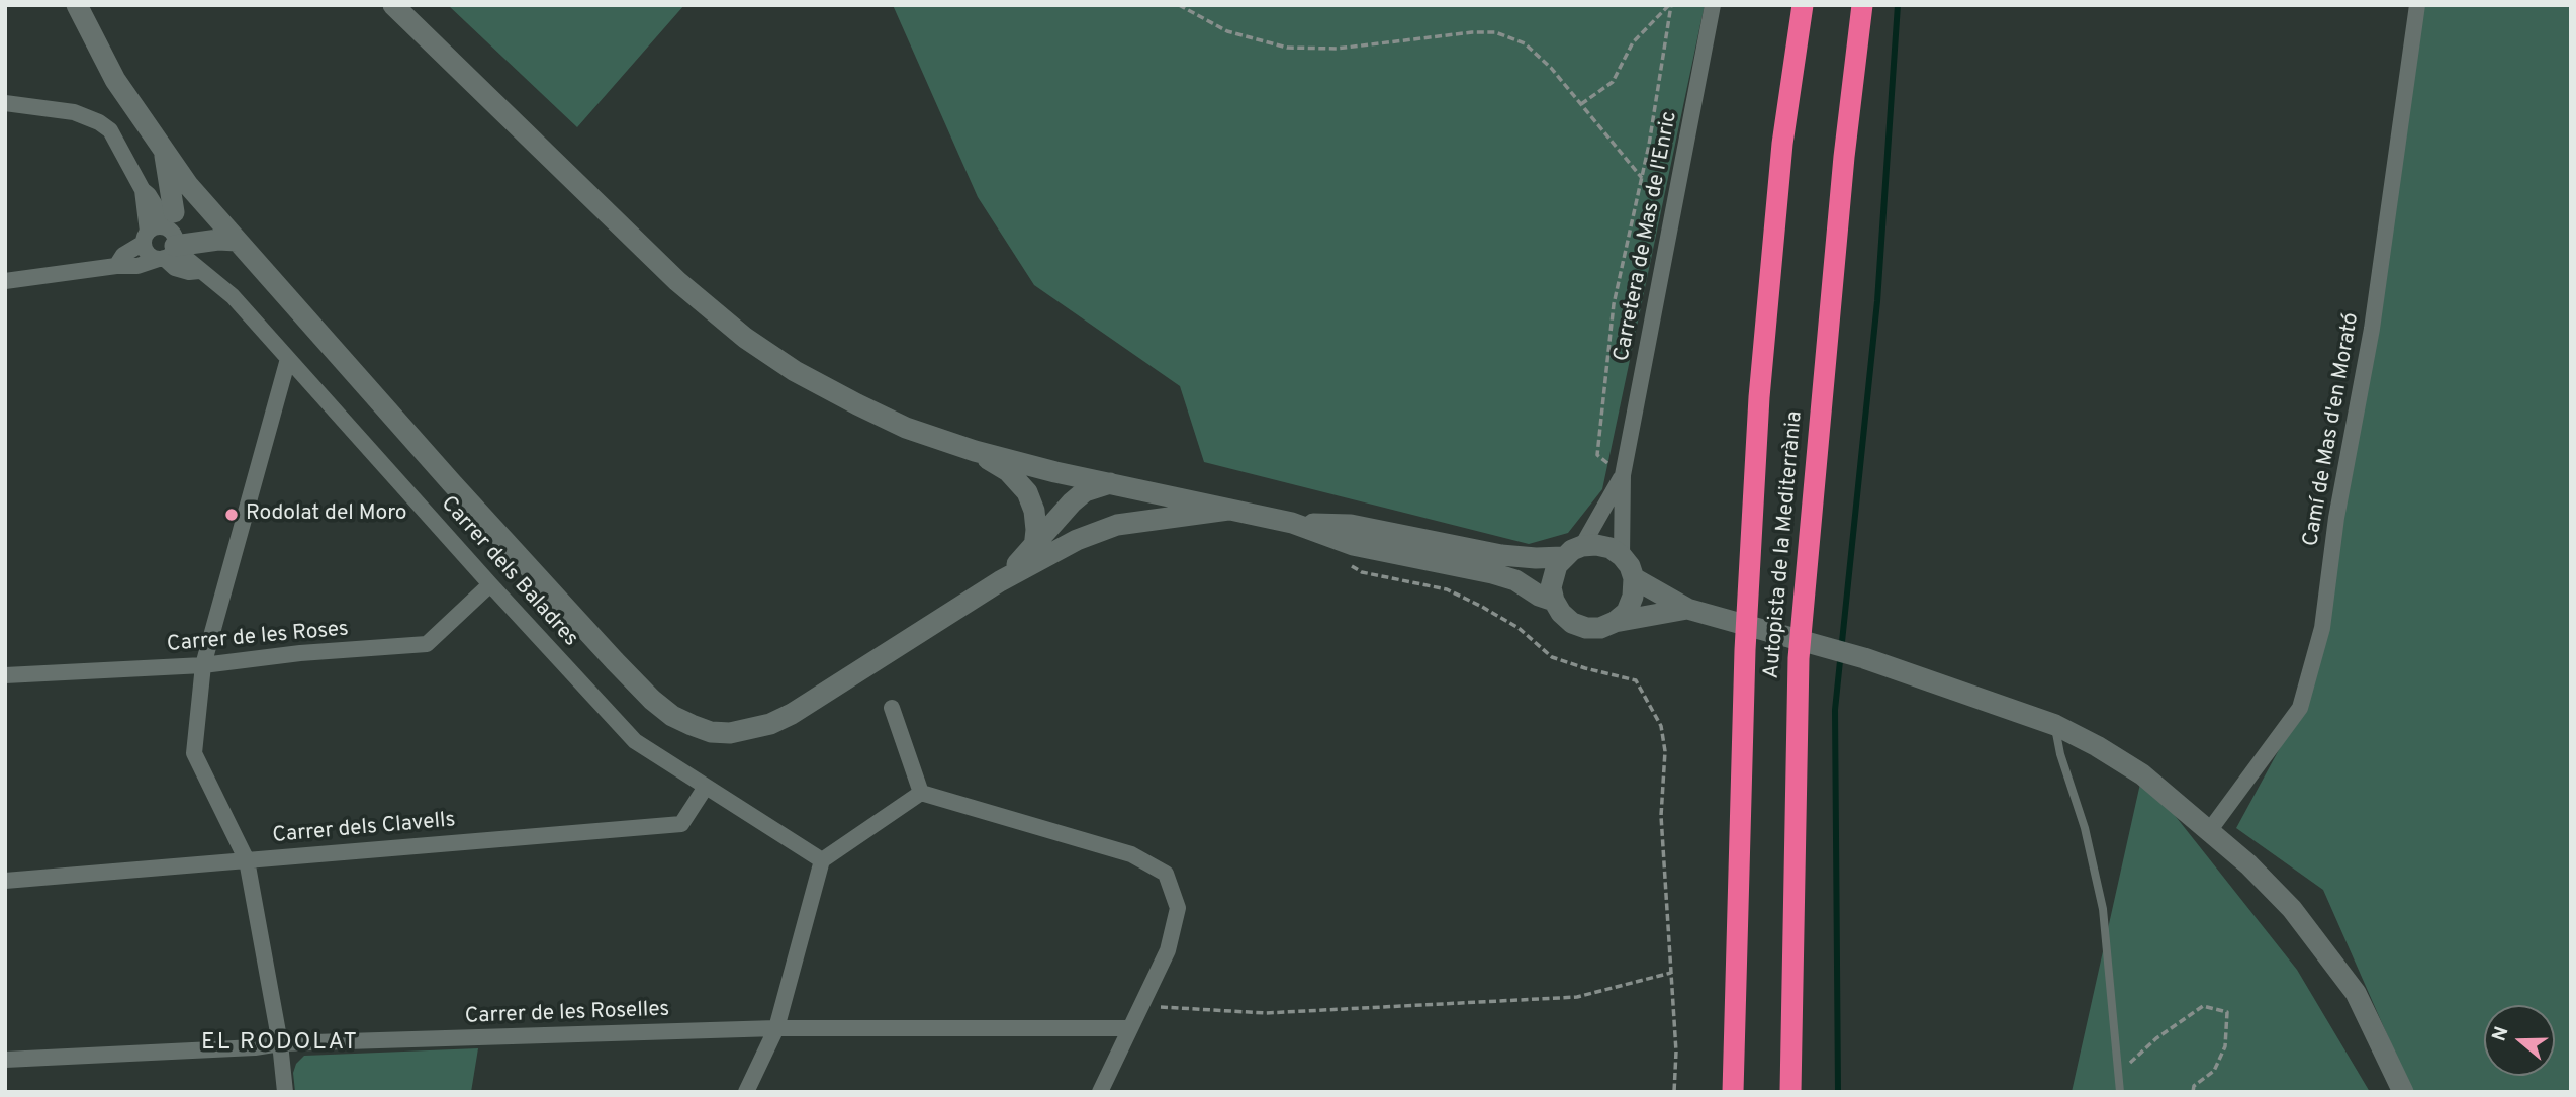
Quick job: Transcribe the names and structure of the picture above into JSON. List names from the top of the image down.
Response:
{
  "streets": {
    "highway": ["Autopista de la Mediterrània"],
    "street": [
      "Carretera de Mas de l'Enric",
      "Camí de Mas d'en Morató",
      "Carrer dels Baladres",
      "Carrer de les Roses",
      "Carrer dels Clavells",
      "Carrer de les Roselles"
    ]
  },
  "crossings": [
    ["Carrer dels Baladres", "Carrer de les Roses"],
    ["Carrer dels Baladres", "Carrer dels Clavells"]
  ],
  "districts": ["EL RODOLAT"],
  "places": ["Rodolat del Moro"],
  "north": "left"
}
